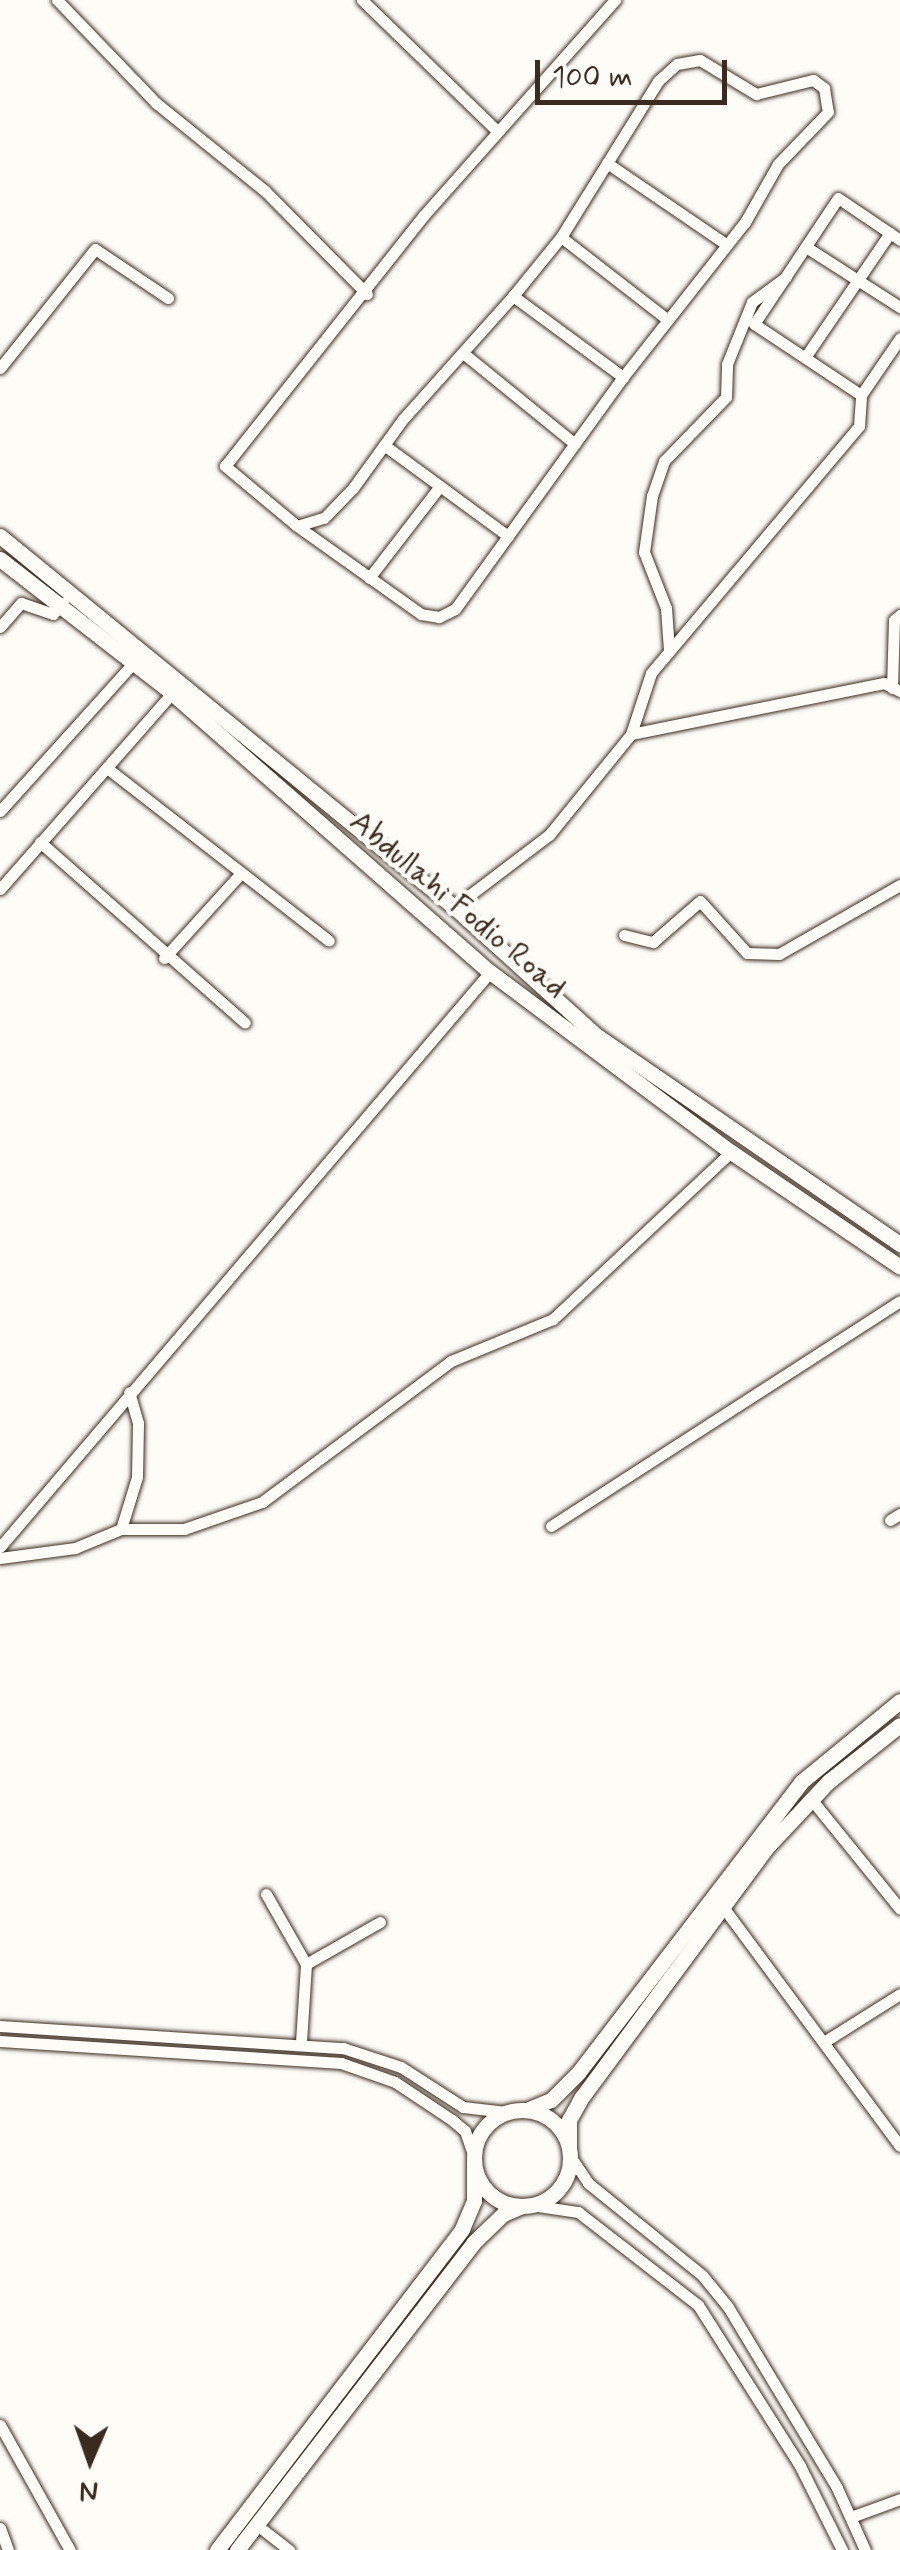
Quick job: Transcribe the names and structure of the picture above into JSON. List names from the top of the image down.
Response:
{
  "streets": {
    "main road": ["Abdullahi Fodio Road"]
  },
  "scale_bar": "100 m",
  "north": "bottom"
}
